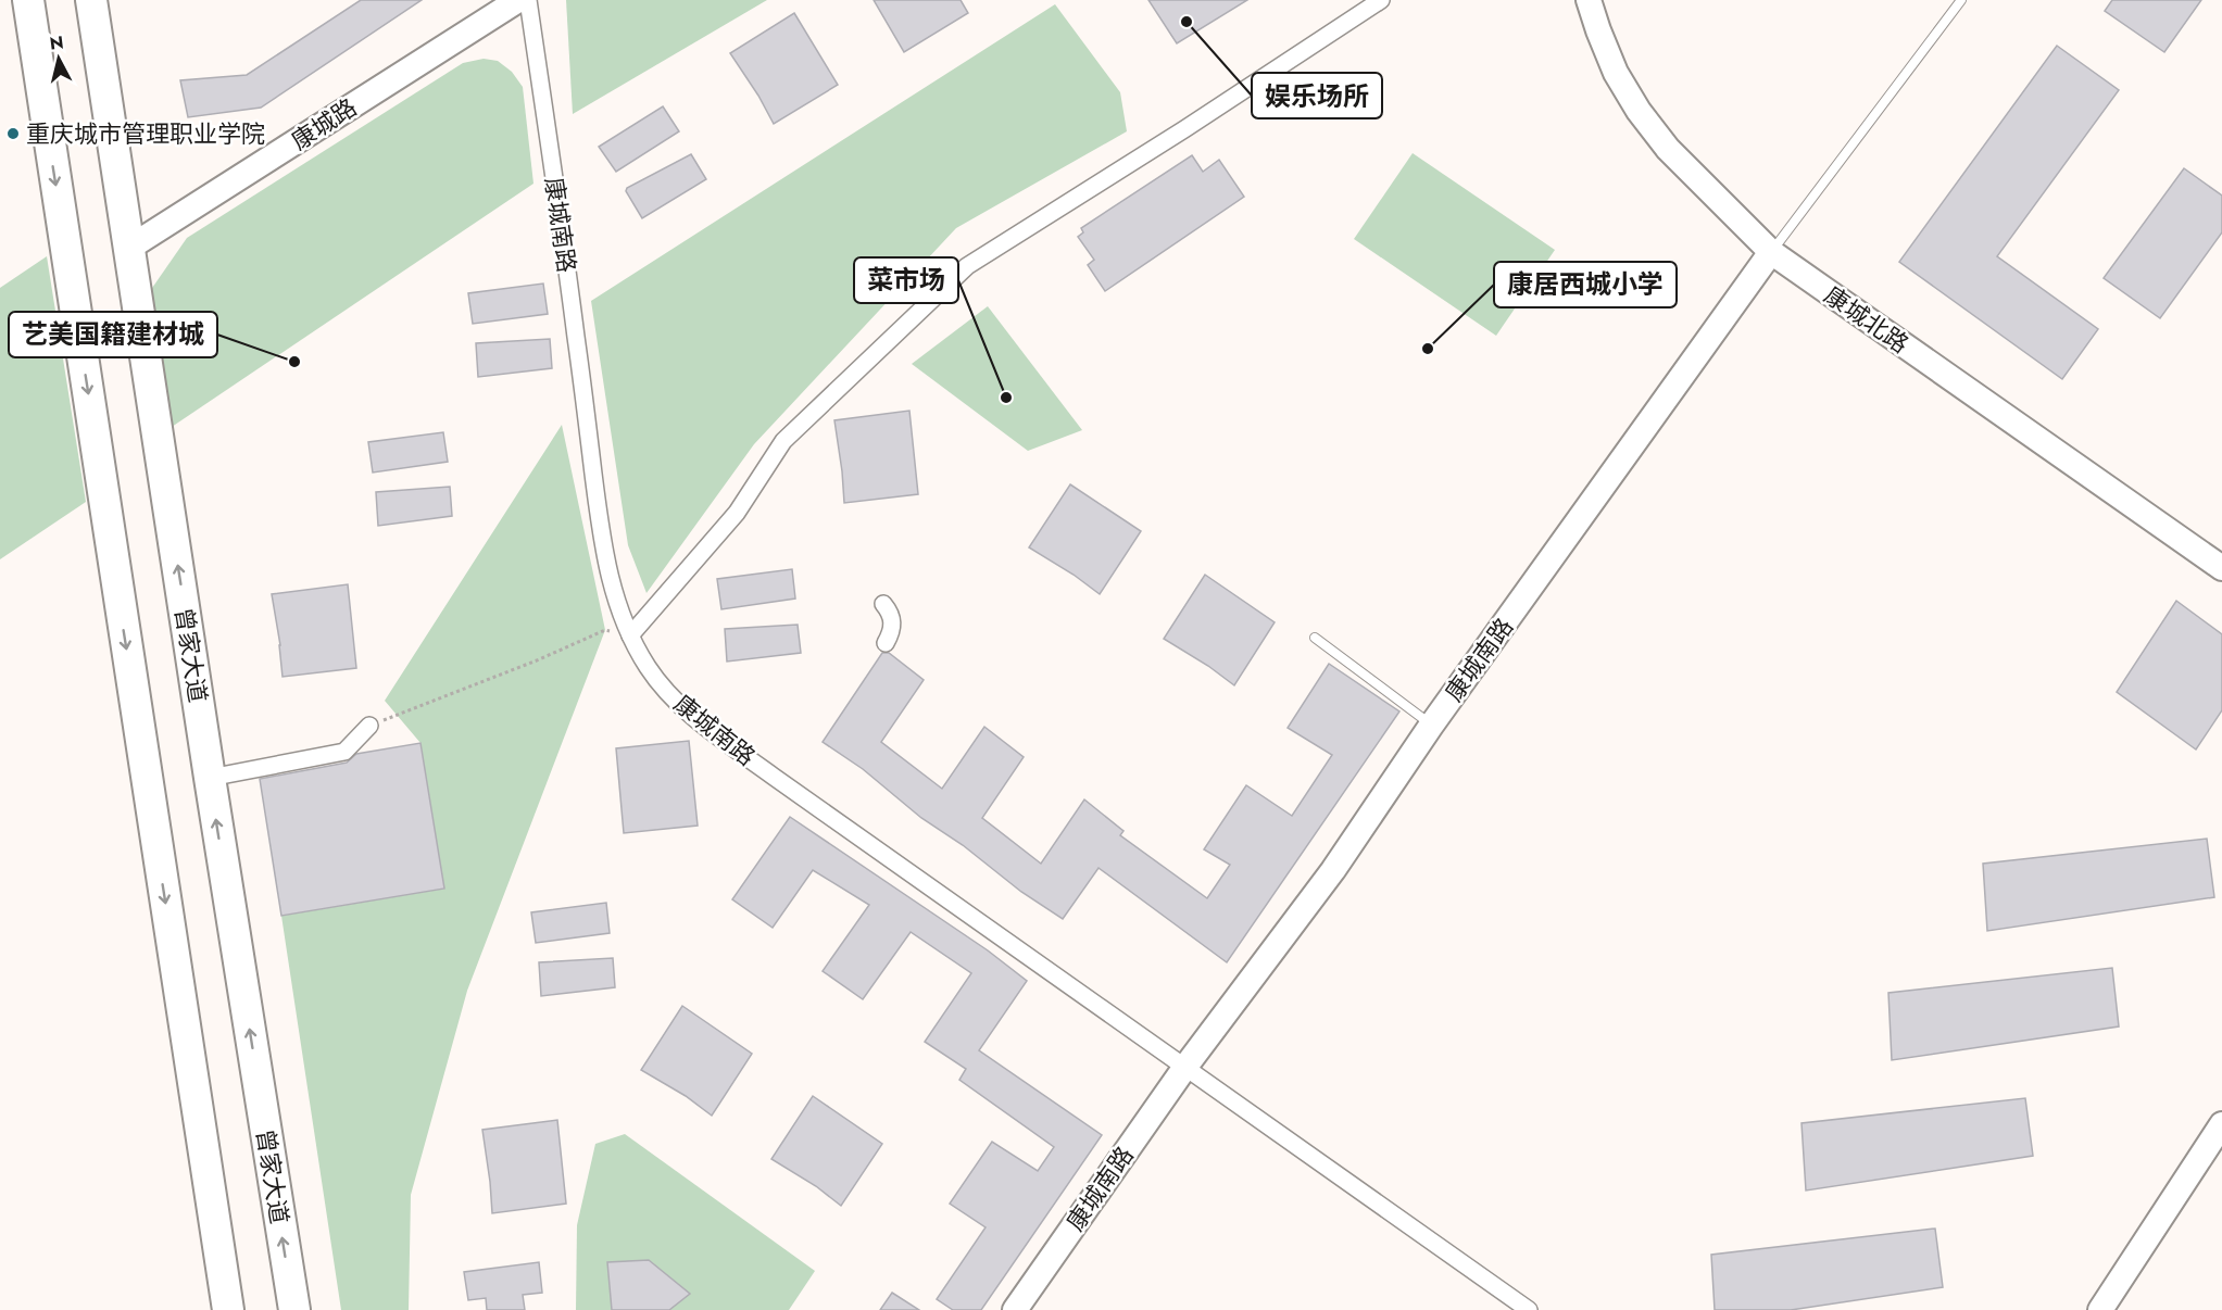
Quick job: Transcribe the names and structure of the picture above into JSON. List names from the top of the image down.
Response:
{
  "streets": {
    "highway": ["曾家大道"],
    "street": ["康城路", "康城南路", "康城北路"]
  },
  "crossings": [
    ["康城路", "曾家大道"],
    ["康城南路", "康城北路"]
  ],
  "places": [
    "娱乐场所",
    "重庆城市管理职业学院",
    "康居西城小学",
    "艺美国籍建材城",
    "菜市场"
  ],
  "north": "top"
}
